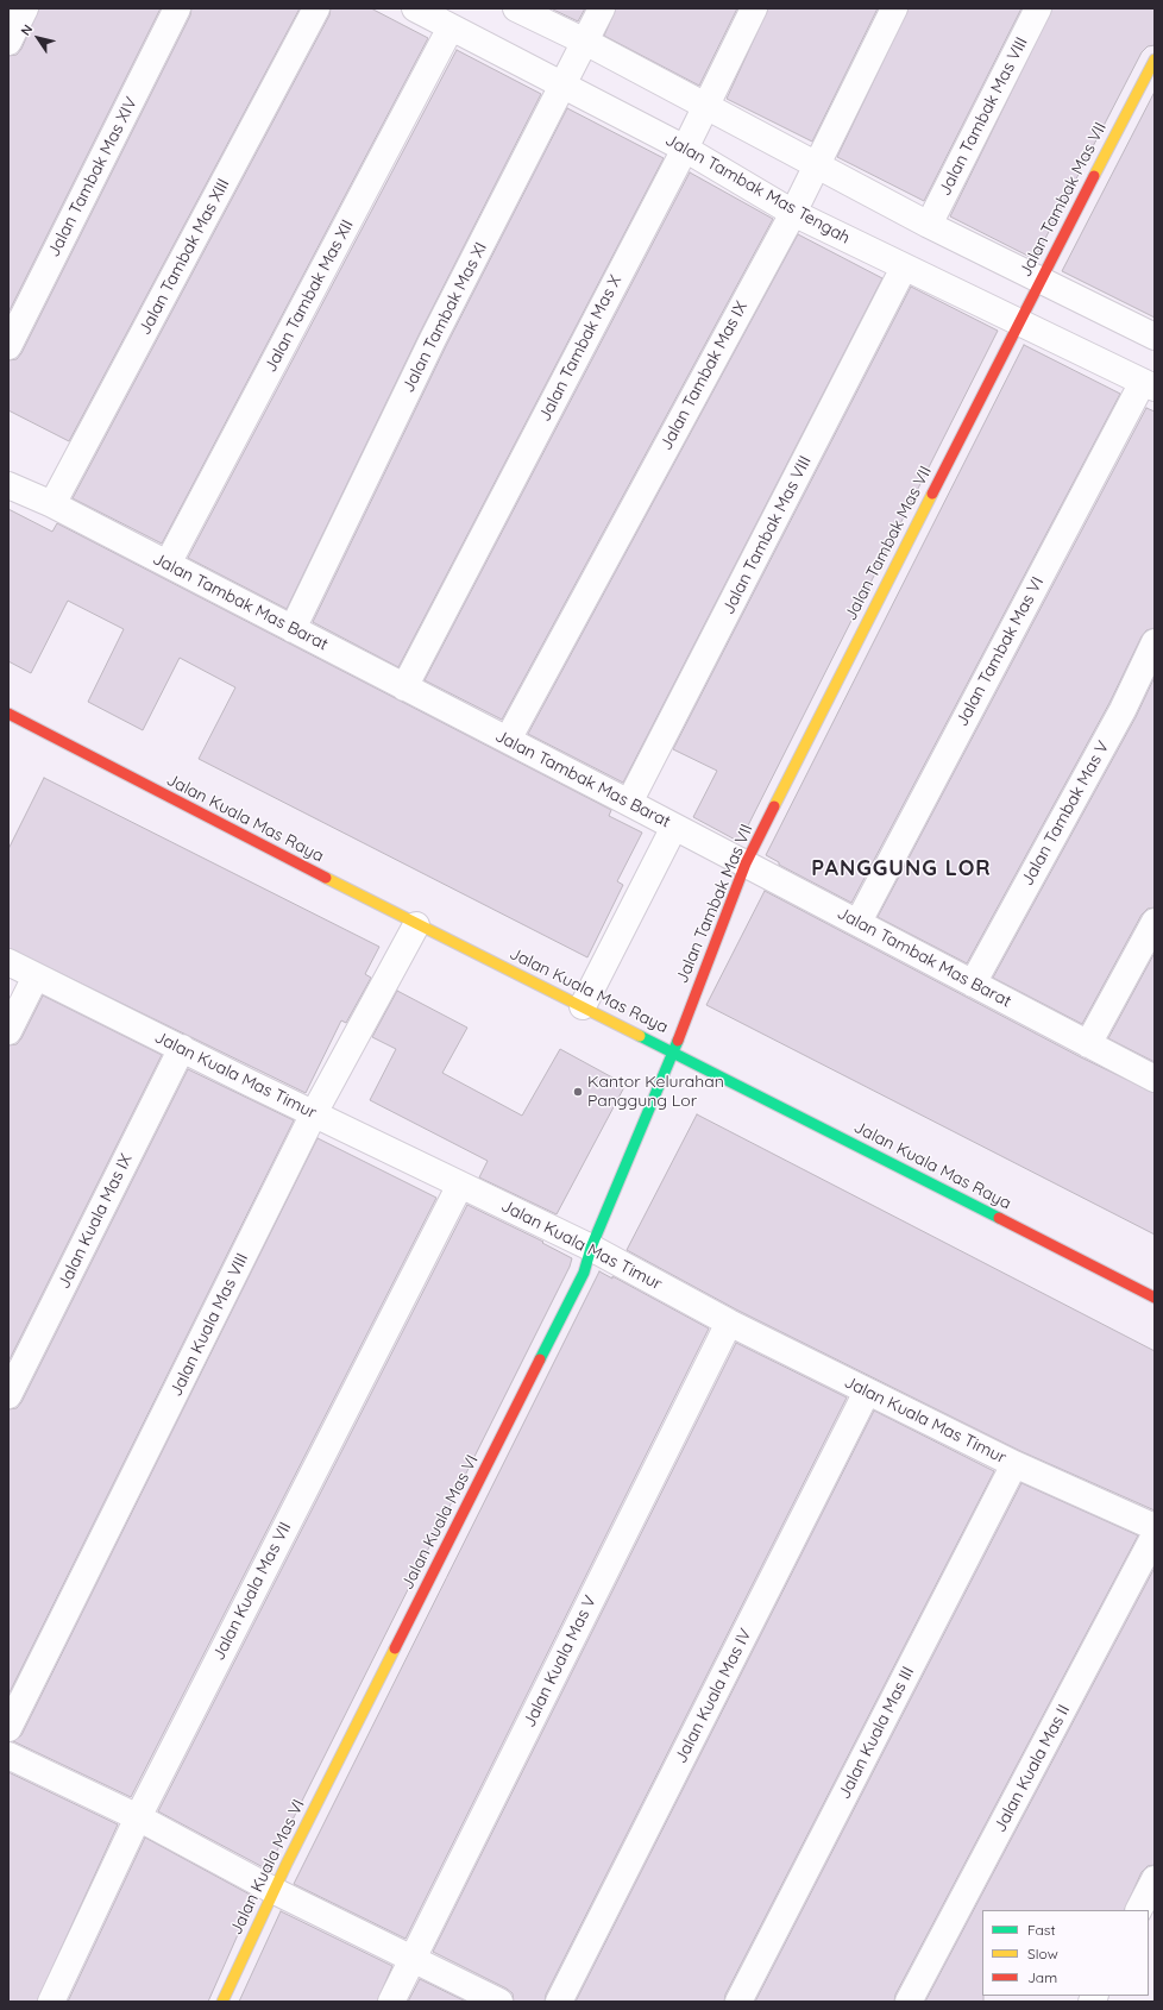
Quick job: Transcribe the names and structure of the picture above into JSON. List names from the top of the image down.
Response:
{
  "streets": {
    "street": [
      "Jalan Tambak Mas VIII",
      "Jalan Tambak Mas XIV",
      "Jalan Tambak Mas Tengah",
      "Jalan Tambak Mas VII",
      "Jalan Tambak Mas XIII",
      "Jalan Tambak Mas XII",
      "Jalan Tambak Mas XI",
      "Jalan Tambak Mas X",
      "Jalan Tambak Mas IX",
      "Jalan Tambak Mas Barat",
      "Jalan Tambak Mas VI",
      "Jalan Tambak Mas V",
      "Jalan Kuala Mas Raya",
      "Jalan Kuala Mas Timur",
      "Jalan Kuala Mas IX",
      "Jalan Kuala Mas VIII",
      "Jalan Kuala Mas VI",
      "Jalan Kuala Mas VII",
      "Jalan Kuala Mas V",
      "Jalan Kuala Mas IV",
      "Jalan Kuala Mas III",
      "Jalan Kuala Mas II"
    ]
  },
  "crossings": [
    ["Jalan Tambak Mas VIII", "Jalan Tambak Mas Tengah"],
    ["Jalan Tambak Mas VIII", "Jalan Tambak Mas Barat"],
    ["Jalan Tambak Mas Tengah", "Jalan Tambak Mas VII"],
    ["Jalan Tambak Mas Tengah", "Jalan Tambak Mas XII"],
    ["Jalan Tambak Mas Tengah", "Jalan Tambak Mas XI"],
    ["Jalan Tambak Mas Tengah", "Jalan Tambak Mas X"],
    ["Jalan Tambak Mas Tengah", "Jalan Tambak Mas IX"],
    ["Jalan Tambak Mas Tengah", "Jalan Tambak Mas VI"],
    ["Jalan Tambak Mas VII", "Jalan Tambak Mas Barat"],
    ["Jalan Tambak Mas VII", "Jalan Kuala Mas Raya"],
    ["Jalan Tambak Mas VII", "Jalan Kuala Mas VI"],
    ["Jalan Tambak Mas XIII", "Jalan Tambak Mas Barat"],
    ["Jalan Tambak Mas XII", "Jalan Tambak Mas Barat"],
    ["Jalan Tambak Mas XI", "Jalan Tambak Mas Barat"],
    ["Jalan Tambak Mas X", "Jalan Tambak Mas Barat"],
    ["Jalan Tambak Mas IX", "Jalan Tambak Mas Barat"],
    ["Jalan Tambak Mas Barat", "Jalan Tambak Mas VI"],
    ["Jalan Tambak Mas Barat", "Jalan Tambak Mas V"],
    ["Jalan Kuala Mas Raya", "Jalan Kuala Mas VIII"],
    ["Jalan Kuala Mas Raya", "Jalan Kuala Mas VI"],
    ["Jalan Kuala Mas Timur", "Jalan Kuala Mas IX"],
    ["Jalan Kuala Mas Timur", "Jalan Kuala Mas VIII"],
    ["Jalan Kuala Mas Timur", "Jalan Kuala Mas VI"],
    ["Jalan Kuala Mas Timur", "Jalan Kuala Mas VII"],
    ["Jalan Kuala Mas Timur", "Jalan Kuala Mas V"],
    ["Jalan Kuala Mas Timur", "Jalan Kuala Mas IV"],
    ["Jalan Kuala Mas Timur", "Jalan Kuala Mas III"]
  ],
  "districts": ["PANGGUNG LOR"],
  "places": ["Kantor Kelurahan Panggung Lor"],
  "legend": ["Fast", "Slow", "Jam"],
  "north": "top left"
}
